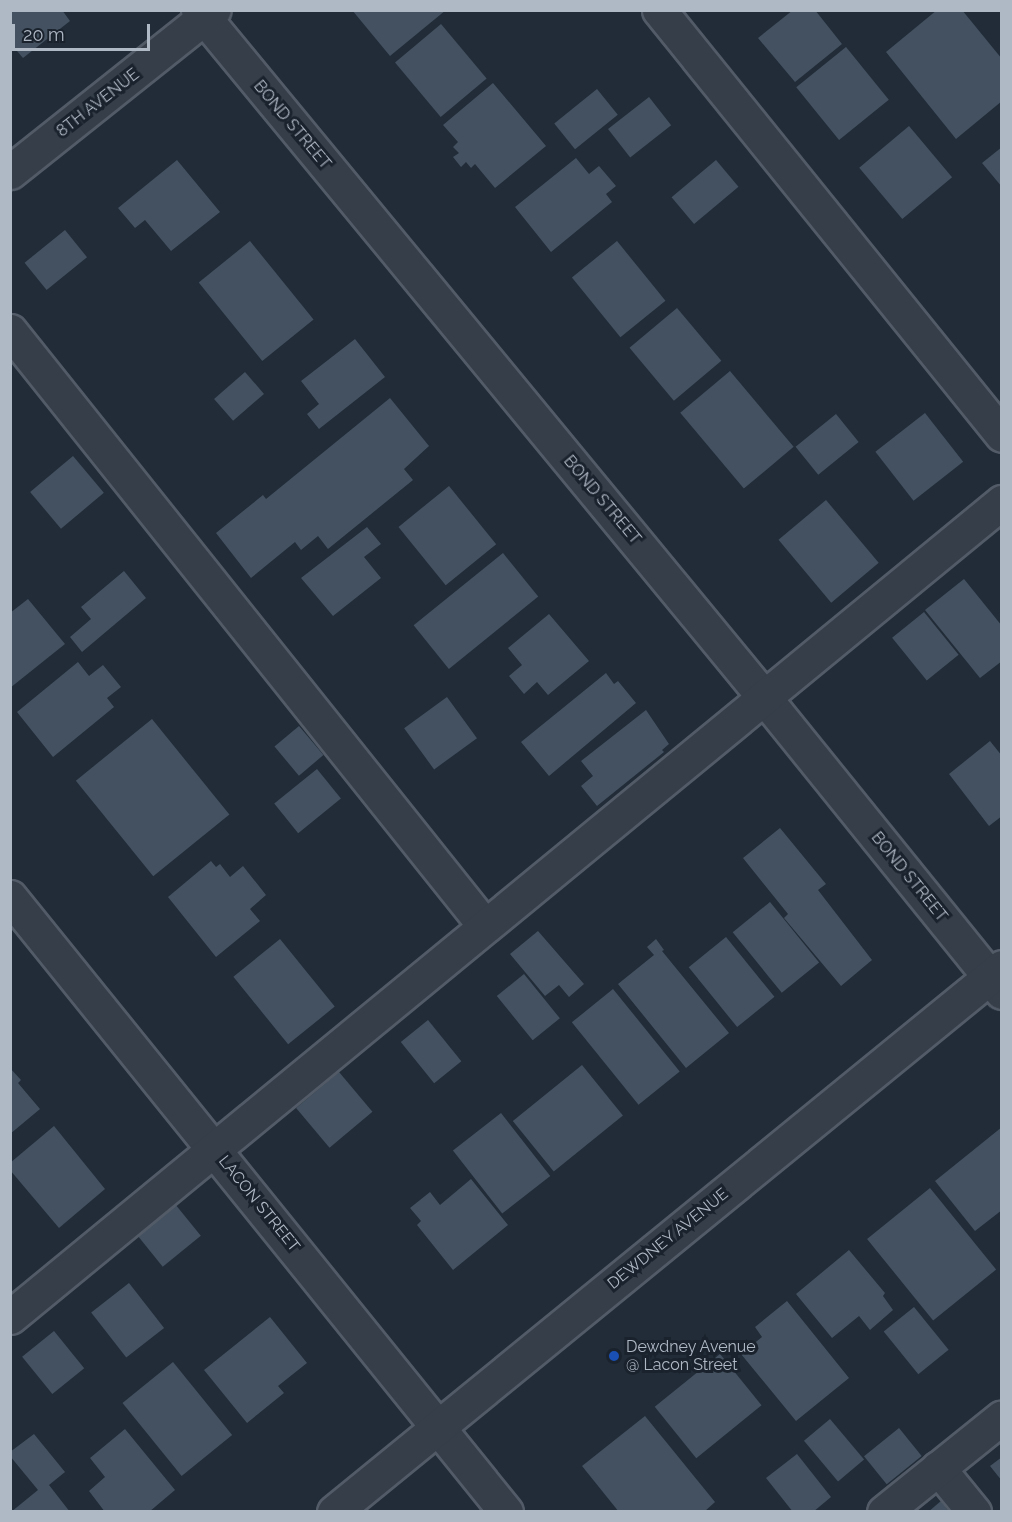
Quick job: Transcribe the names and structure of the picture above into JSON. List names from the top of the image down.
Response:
{
  "streets": {
    "street": [
      "8TH AVENUE",
      "BOND STREET",
      "LACON STREET",
      "DEWDNEY AVENUE"
    ]
  },
  "crossings": [
    ["8TH AVENUE", "BOND STREET"],
    ["BOND STREET", "DEWDNEY AVENUE"],
    ["LACON STREET", "DEWDNEY AVENUE"]
  ],
  "places": ["Dewdney Avenue @ Lacon Street"],
  "scale_bar": "20 m"
}
